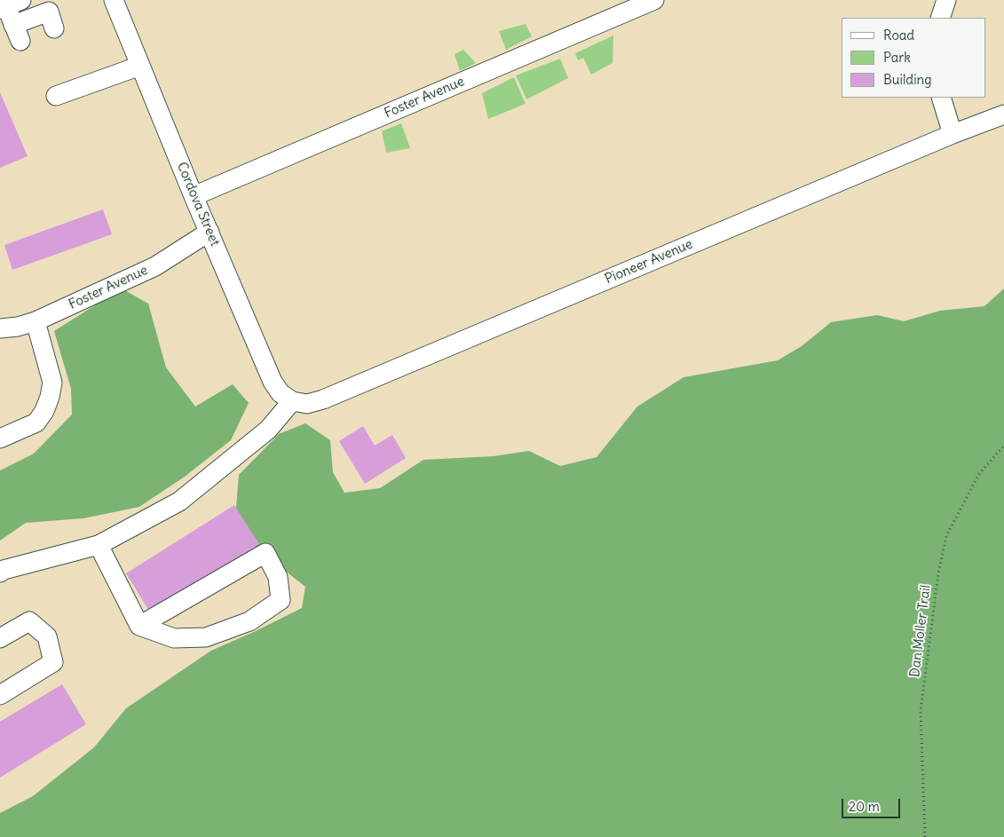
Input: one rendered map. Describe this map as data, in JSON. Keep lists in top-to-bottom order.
{
  "streets": {
    "street": ["Foster Avenue", "Cordova Street", "Pioneer Avenue"],
    "path": ["Dan Moller Trail"]
  },
  "crossings": [
    ["Foster Avenue", "Cordova Street"],
    ["Cordova Street", "Pioneer Avenue"]
  ],
  "legend": ["Road", "Park", "Building"],
  "scale_bar": "20 m"
}
